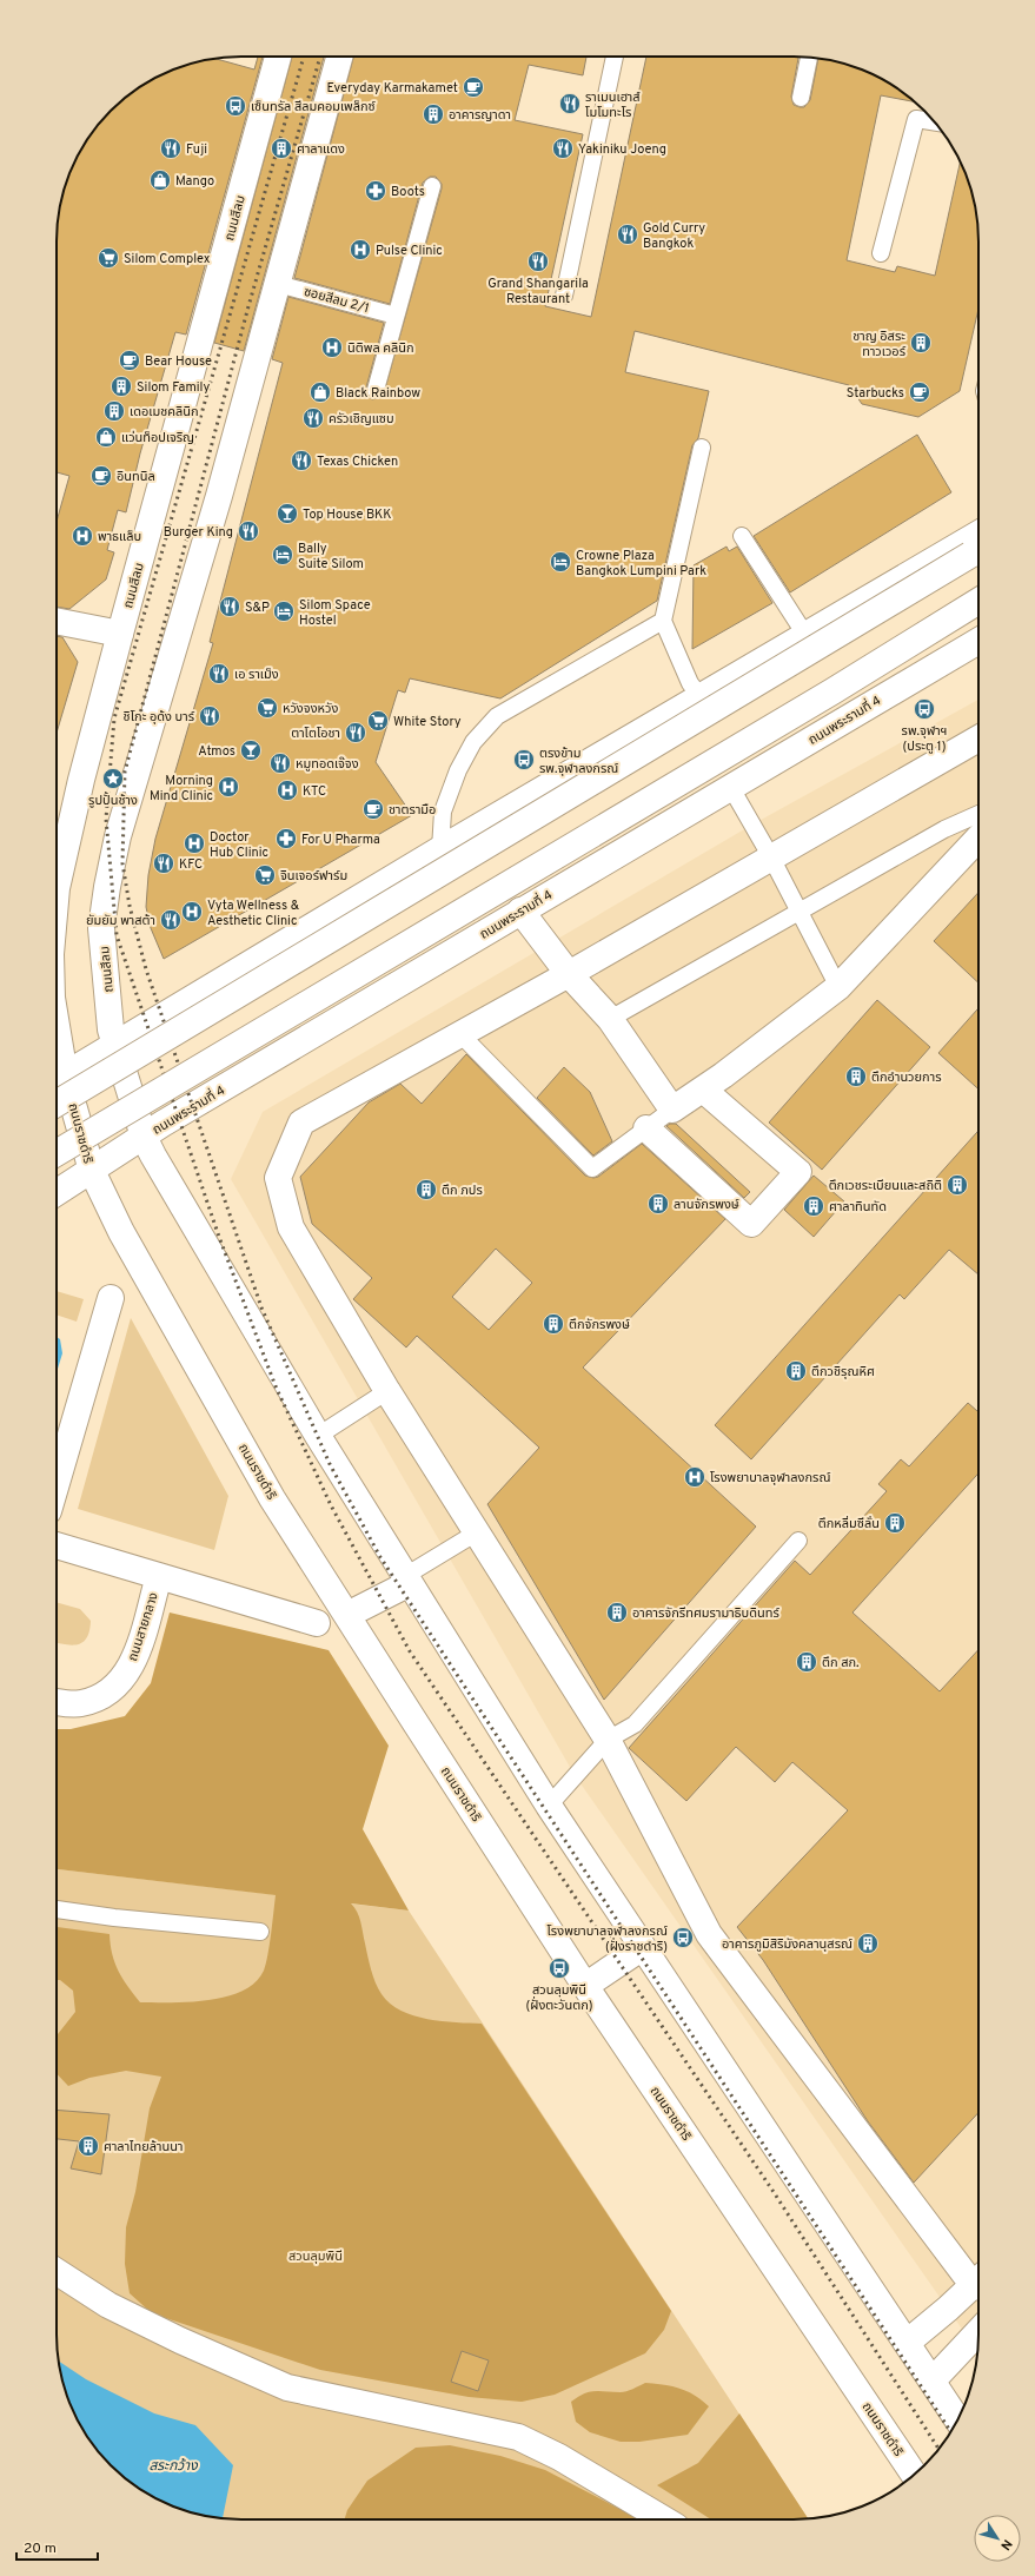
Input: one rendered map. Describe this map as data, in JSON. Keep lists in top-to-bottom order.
{
  "streets": {
    "main road": [
      "ถนนสีลม",
      "ถนนพระรามที่ 4",
      "ถนนราชดำริ",
      "ถนนสายกลาง"
    ],
    "lane": ["ซอยสีลม 2/1"]
  },
  "crossings": [
    ["ถนนสีลม", "ซอยสีลม 2/1"],
    ["ถนนพระรามที่ 4", "ถนนราชดำริ"]
  ],
  "water": ["สระกว้าง"],
  "parks": ["สวนลุมพินี"],
  "places": {
    "cafe": [
      "Everyday Karmakamet",
      "Bear House",
      "Starbucks",
      "อินทนิล",
      "ชาตรามือ"
    ],
    "restaurant": [
      "ราเมนเฮาส์ โมโมทะโร",
      "Fuji",
      "Yakiniku Joeng",
      "Gold Curry Bangkok",
      "Grand Shangarila Restaurant",
      "ครัวเชิญแซบ",
      "Texas Chicken",
      "Burger King",
      "S&P",
      "เอ ราเม็ง",
      "ชิโกะ อุด้ง บาร์",
      "ตาโตโอชา",
      "หมูทอดเจ๊จง",
      "KFC",
      "ยัมยัม พาสต้า"
    ],
    "bus stop": [
      "เซ็นทรัล สีลมคอมเพล็กซ์",
      "รพ.จุฬาฯ (ประตู 1)",
      "ตรงข้าม รพ.จุฬาลงกรณ์",
      "โรงพยาบาลจุฬาลงกรณ์ (ฝั่งราชดำริ)",
      "สวนลุมพินี (ฝั่งตะวันตก)"
    ],
    "building": [
      "อาคารญาดา",
      "ศาลาแดง",
      "ชาญ อิสระ ทาวเวอร์",
      "Silom Family",
      "เดอเมชคลินิก",
      "ตึกอำนวยการ",
      "ตึกเวชระเบียนและสถิติ",
      "ตึก ภปร",
      "ลานจักรพงษ์",
      "ศาลาทินทัด",
      "ตึกจักรพงษ์",
      "ตึกวชิรุณหิศ",
      "ตึกหลิ่มซีลั่น",
      "อาคารจักรีทศมรามาธิบดินทร์",
      "ตึก สก.",
      "อาคารภูมิสิริมังคลานุสรณ์",
      "ศาลาไทยล้านนา"
    ],
    "shop": ["Mango", "Black Rainbow", "แว่นท็อปเจริญ"],
    "pharmacy": ["Boots", "For U Pharma"],
    "hospital": [
      "Pulse Clinic",
      "นิติพล คลินิก",
      "พาธแล็บ",
      "Morning Mind Clinic",
      "KTC",
      "Doctor Hub Clinic",
      "Vyta Wellness & Aesthetic Clinic",
      "โรงพยาบาลจุฬาลงกรณ์"
    ],
    "supermarket": [
      "Silom Complex",
      "หวังจงหวัง",
      "White Story",
      "จินเจอร์ฟาร์ม"
    ],
    "bar": ["Top House BKK", "Atmos"],
    "hotel": ["Bally Suite Silom", "Crowne Plaza Bangkok Lumpini Park", "Silom Space Hostel"],
    "place": ["รูปปั้นช้าง"]
  },
  "scale_bar": "20 m",
  "north": "bottom right"
}
